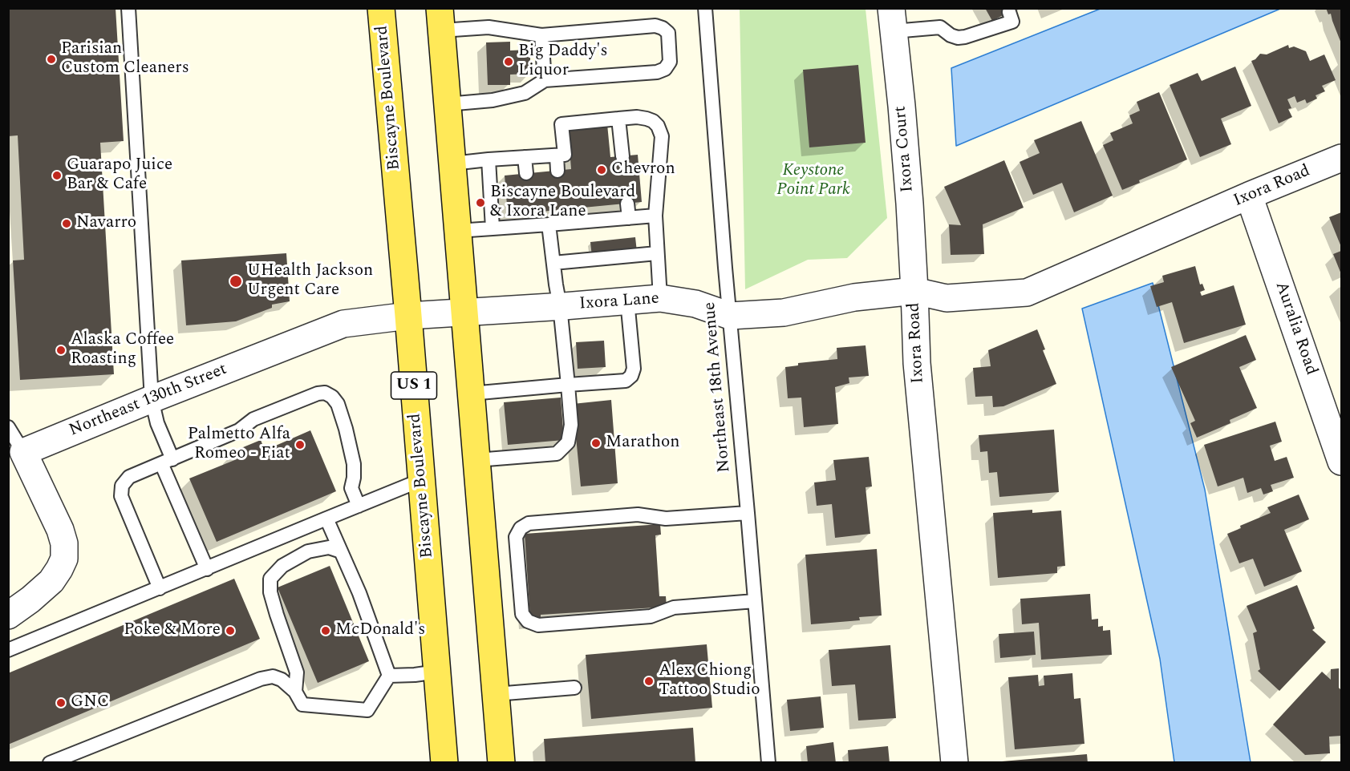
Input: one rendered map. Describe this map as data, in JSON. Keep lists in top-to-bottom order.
{
  "streets": {
    "main road": ["Biscayne Boulevard", "US 1"],
    "street": [
      "Ixora Court",
      "Ixora Road",
      "Ixora Lane",
      "Auralia Road",
      "Northeast 130th Street"
    ],
    "lane": ["Northeast 18th Avenue"]
  },
  "crossings": [
    ["Biscayne Boulevard", "Northeast 130th Street"],
    ["Ixora Court", "Ixora Road"],
    ["Ixora Court", "Ixora Lane"],
    ["Ixora Road", "Ixora Lane"],
    ["Ixora Road", "Auralia Road"],
    ["Ixora Lane", "Northeast 18th Avenue"],
    ["Ixora Lane", "Northeast 130th Street"]
  ],
  "parks": ["Keystone Point Park"],
  "places": [
    "Parisian Custom Cleaners",
    "Big Daddy's Liquor",
    "Chevron",
    "Guarapo Juice Bar & Cafe",
    "Biscayne Boulevard & Ixora Lane",
    "Navarro",
    "UHealth Jackson Urgent Care",
    "Alaska Coffee Roasting",
    "Marathon",
    "Palmetto Alfa Romeo - Fiat",
    "Poke & More",
    "McDonald's",
    "Alex Chiong Tattoo Studio",
    "GNC"
  ]
}
